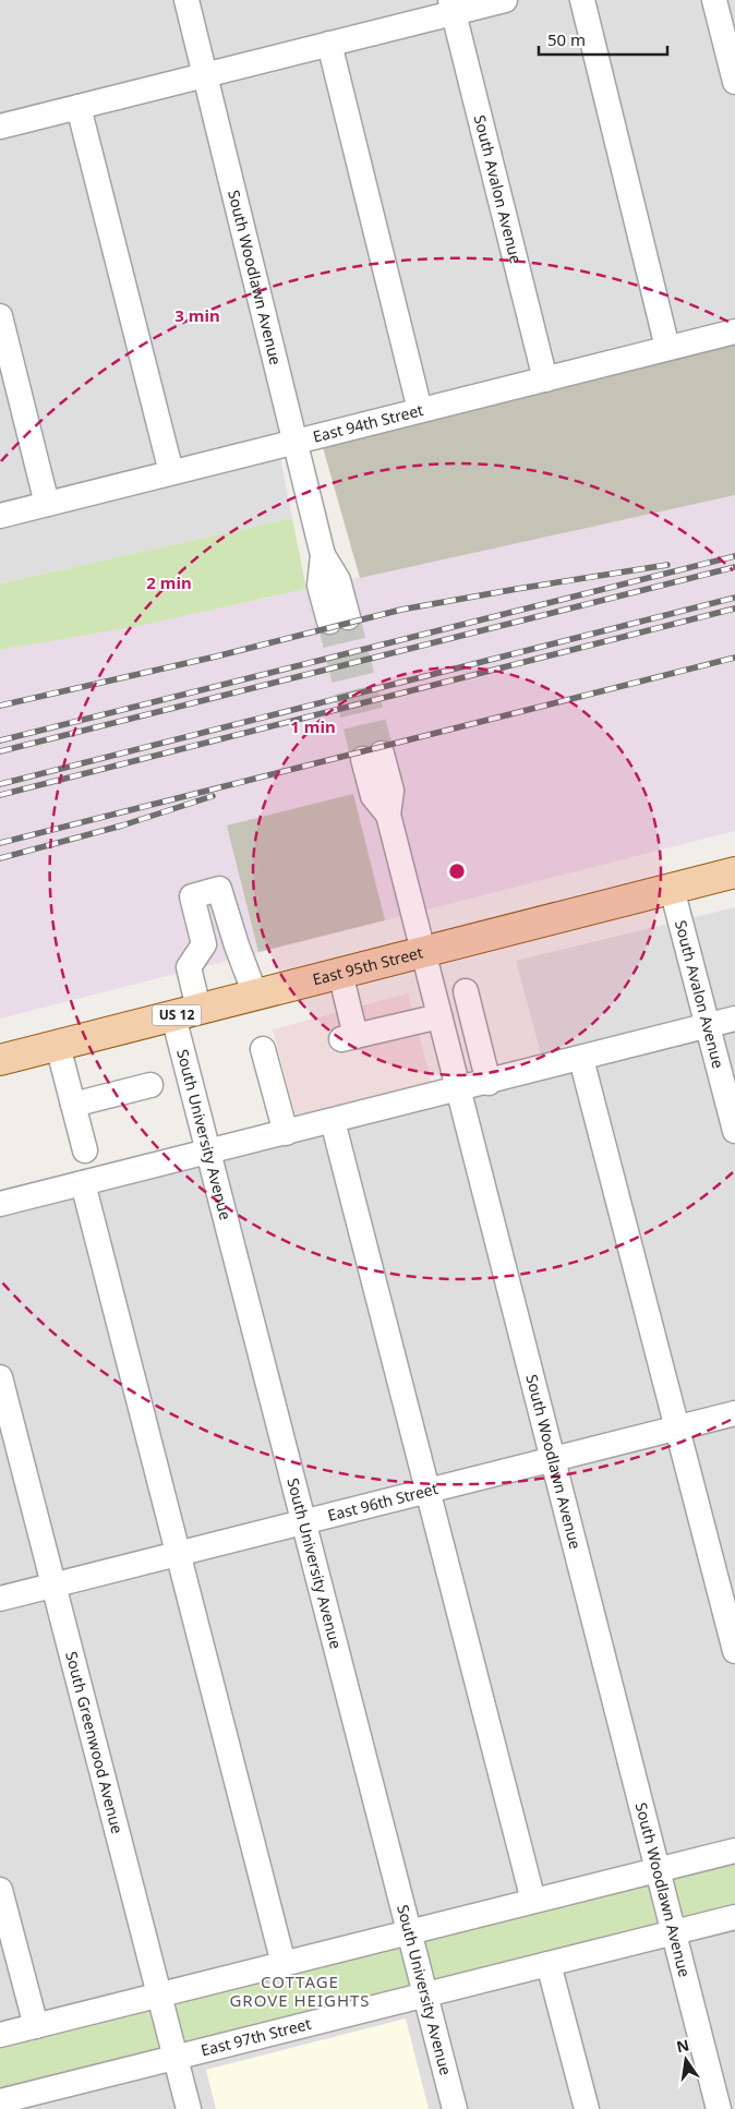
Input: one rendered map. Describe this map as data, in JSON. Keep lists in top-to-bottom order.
{
  "streets": {
    "main road": ["East 95th Street", "US 12"],
    "street": [
      "South Avalon Avenue",
      "South Woodlawn Avenue",
      "East 94th Street",
      "South University Avenue",
      "East 96th Street",
      "South Greenwood Avenue",
      "East 97th Street"
    ]
  },
  "crossings": [
    ["South Avalon Avenue", "East 94th Street"],
    ["South Avalon Avenue", "East 95th Street"],
    ["South Woodlawn Avenue", "East 94th Street"],
    ["South Woodlawn Avenue", "East 95th Street"],
    ["South Woodlawn Avenue", "East 96th Street"],
    ["South Woodlawn Avenue", "East 97th Street"],
    ["East 95th Street", "South University Avenue"],
    ["South University Avenue", "East 96th Street"],
    ["South University Avenue", "East 97th Street"],
    ["East 96th Street", "South Greenwood Avenue"],
    ["South Greenwood Avenue", "East 97th Street"]
  ],
  "districts": ["COTTAGE GROVE HEIGHTS"],
  "scale_bar": "50 m",
  "north": "top",
  "rings": ["3 min", "2 min", "1 min"]
}
